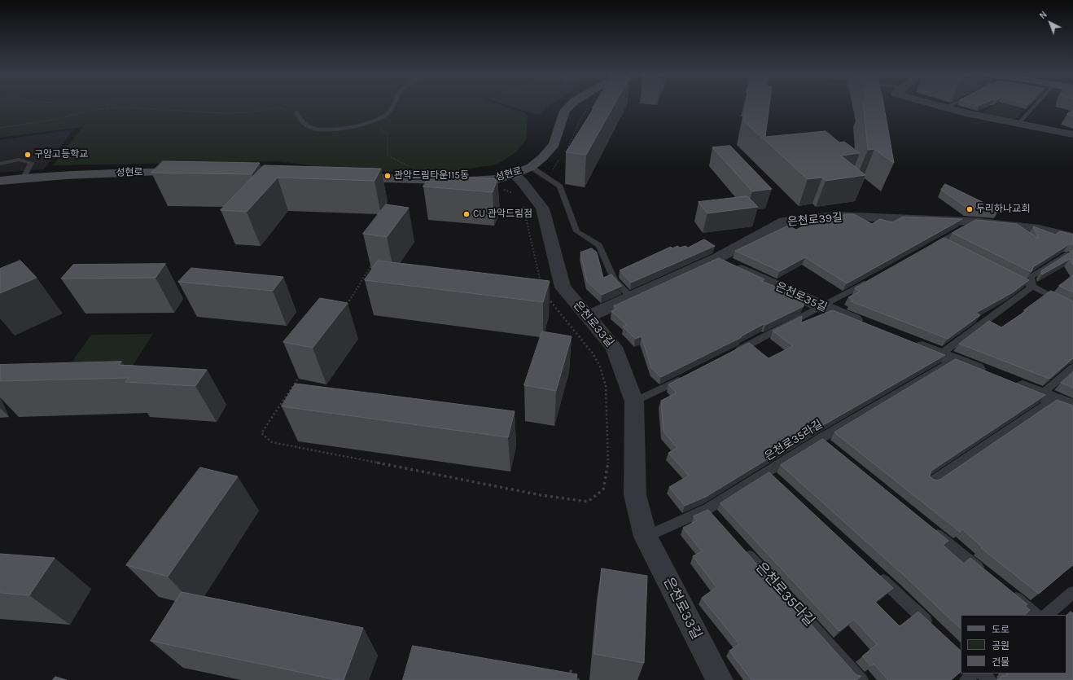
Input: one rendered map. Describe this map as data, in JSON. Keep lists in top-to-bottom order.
{
  "streets": {
    "street": [
      "성현로",
      "은천로39길",
      "은천로35길",
      "은천로33길"
    ],
    "lane": ["은천로35라길", "은천로35다길"]
  },
  "crossings": [
    ["성현로", "은천로33길"],
    ["은천로39길", "은천로35길"],
    ["은천로39길", "은천로33길"],
    ["은천로33길", "은천로35라길"]
  ],
  "places": [
    "구암고등학교",
    "관악드림타운115동",
    "두리하나교회",
    "CU 관악드림점"
  ],
  "legend": ["도로", "공원", "건물"],
  "north": "top left"
}
